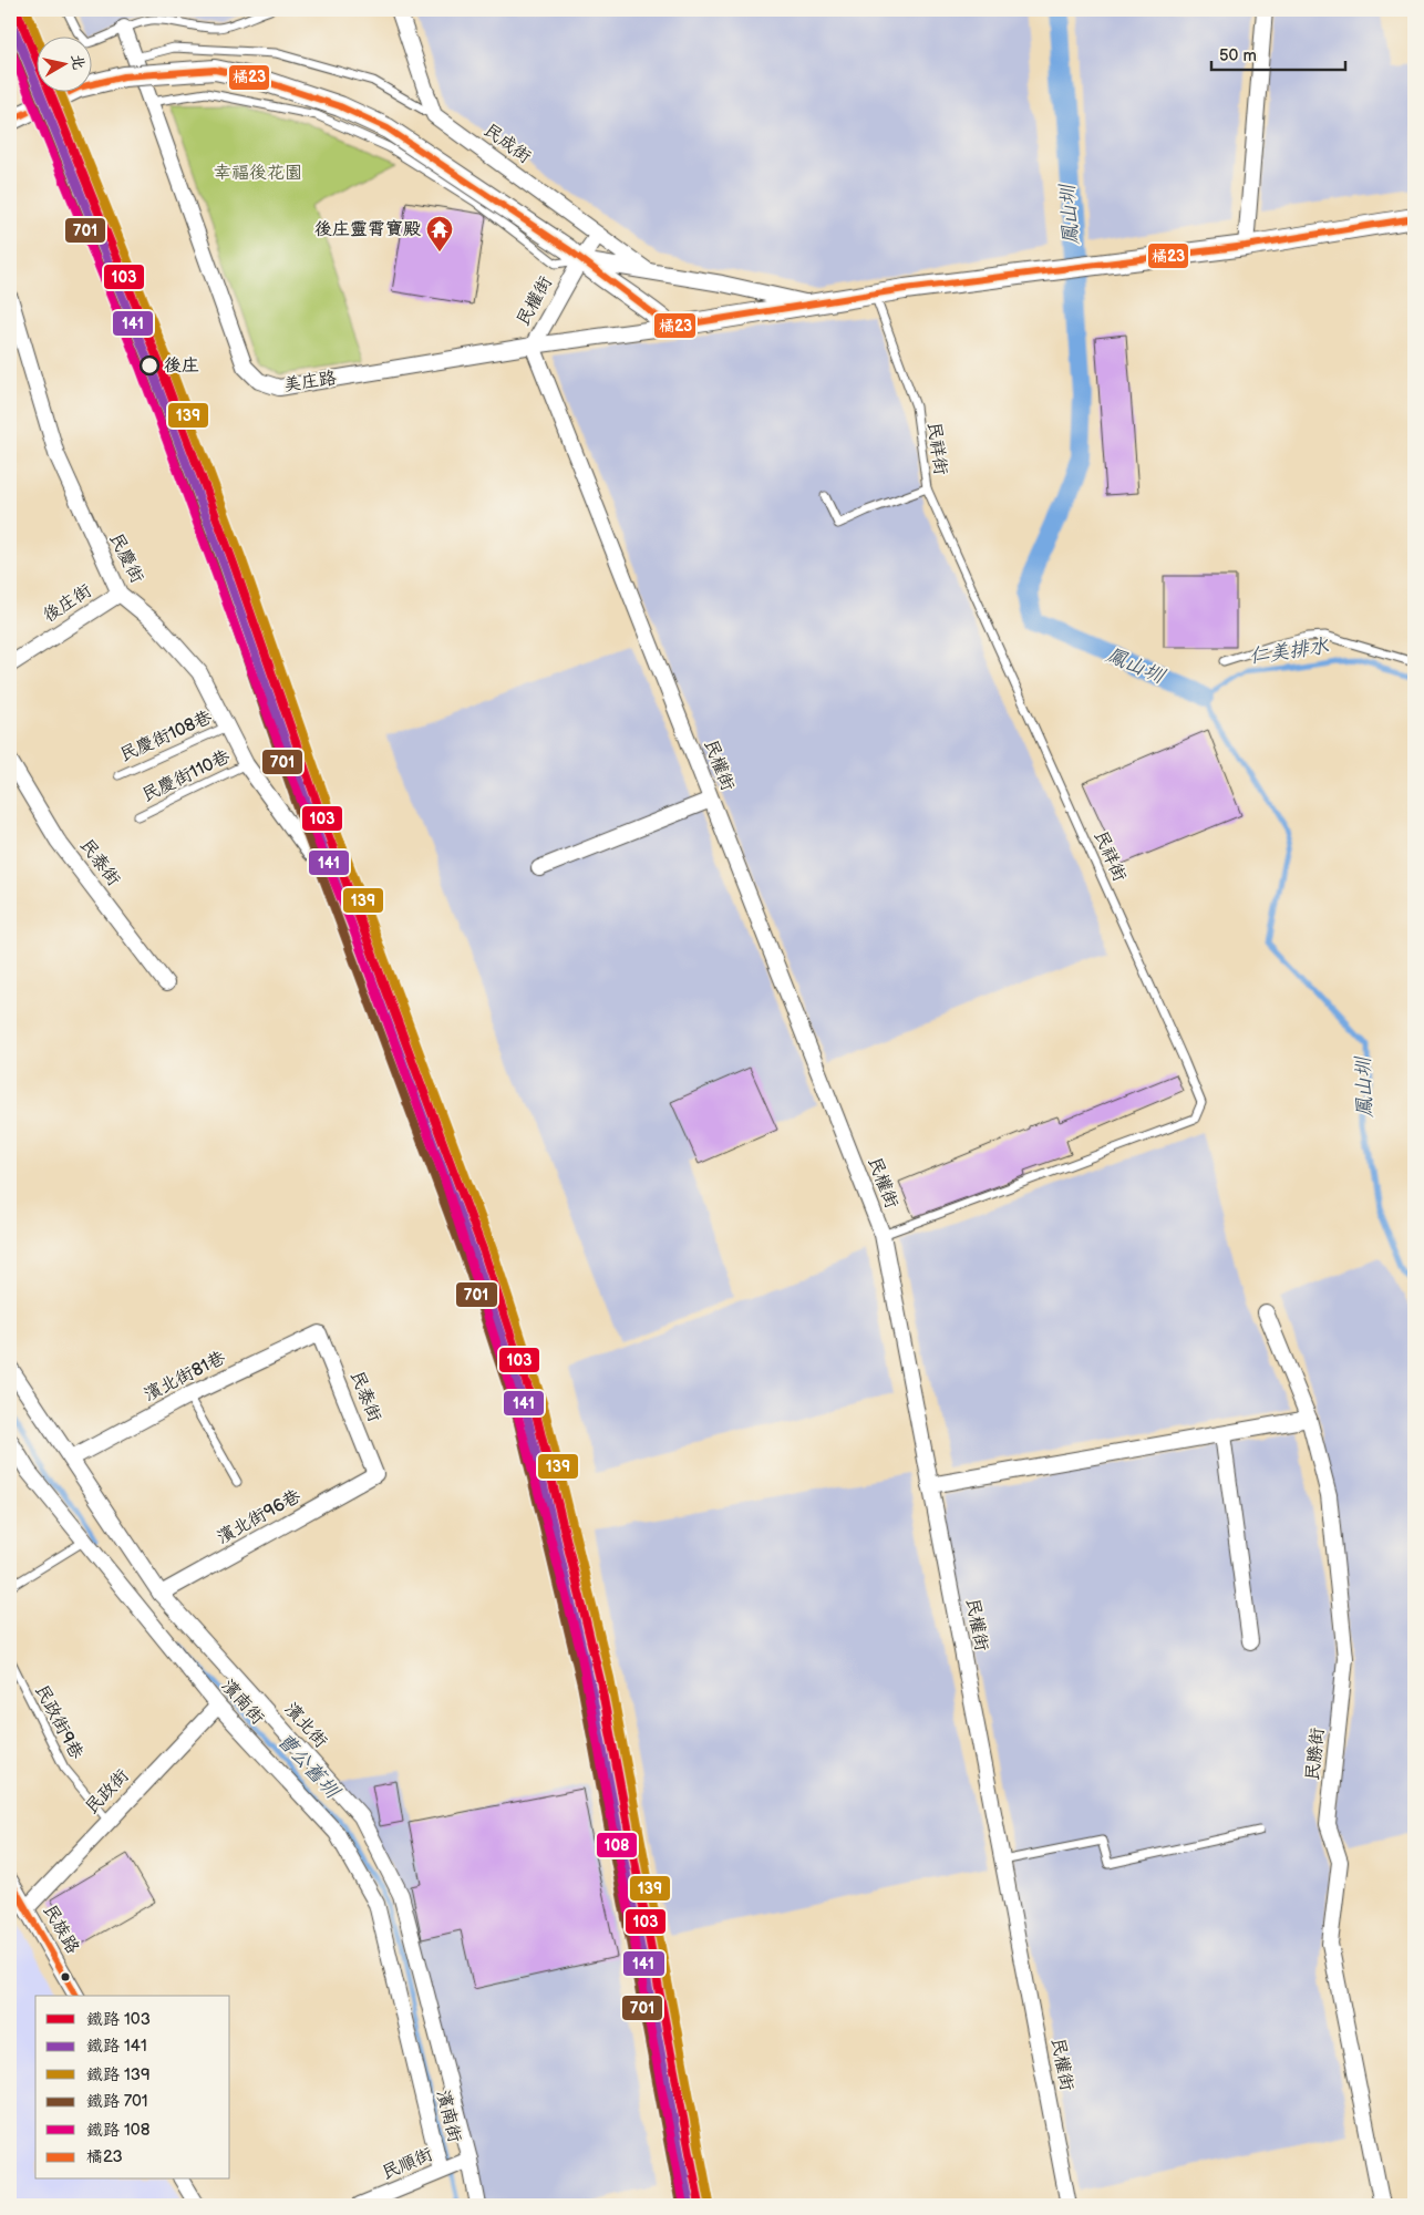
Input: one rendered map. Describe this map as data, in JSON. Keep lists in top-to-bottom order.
{
  "streets": {
    "street": [
      "民成街",
      "民權街",
      "美庄路",
      "民慶街",
      "後庄街",
      "民泰街",
      "濱北街81巷",
      "濱北街96巷",
      "濱南街",
      "濱北街",
      "民勝街",
      "民政街",
      "民族路",
      "民順街"
    ],
    "lane": [
      "民祥街",
      "民慶街108巷",
      "民慶街110巷",
      "民政街9巷"
    ]
  },
  "crossings": [
    ["民成街", "民權街"],
    ["民權街", "美庄路"],
    ["民權街", "民祥街"],
    ["民慶街", "後庄街"],
    ["民慶街", "民慶街108巷"],
    ["民慶街", "民慶街110巷"],
    ["民泰街", "濱北街81巷"],
    ["民泰街", "濱北街96巷"],
    ["濱北街81巷", "濱北街"],
    ["濱北街96巷", "濱北街"],
    ["濱南街", "民政街"],
    ["濱南街", "民順街"],
    ["民政街9巷", "民政街"],
    ["濱北街", "民順街"],
    ["民政街", "民族路"]
  ],
  "water": ["鳳山圳", "仁美排水", "曹公舊圳"],
  "parks": ["幸福後花園"],
  "places": {
    "temple": ["後庄靈霄寶殿"],
    "other": ["後庄"]
  },
  "lines": [
    "rail line 103",
    "rail line 139",
    "rail line 141",
    "rail line 701",
    "rail line 108",
    "transit line 橘23"
  ],
  "legend": [
    "鐵路 103",
    "鐵路 141",
    "鐵路 139",
    "鐵路 701",
    "鐵路 108",
    "橘23"
  ],
  "scale_bar": "50 m",
  "north": "right"
}
